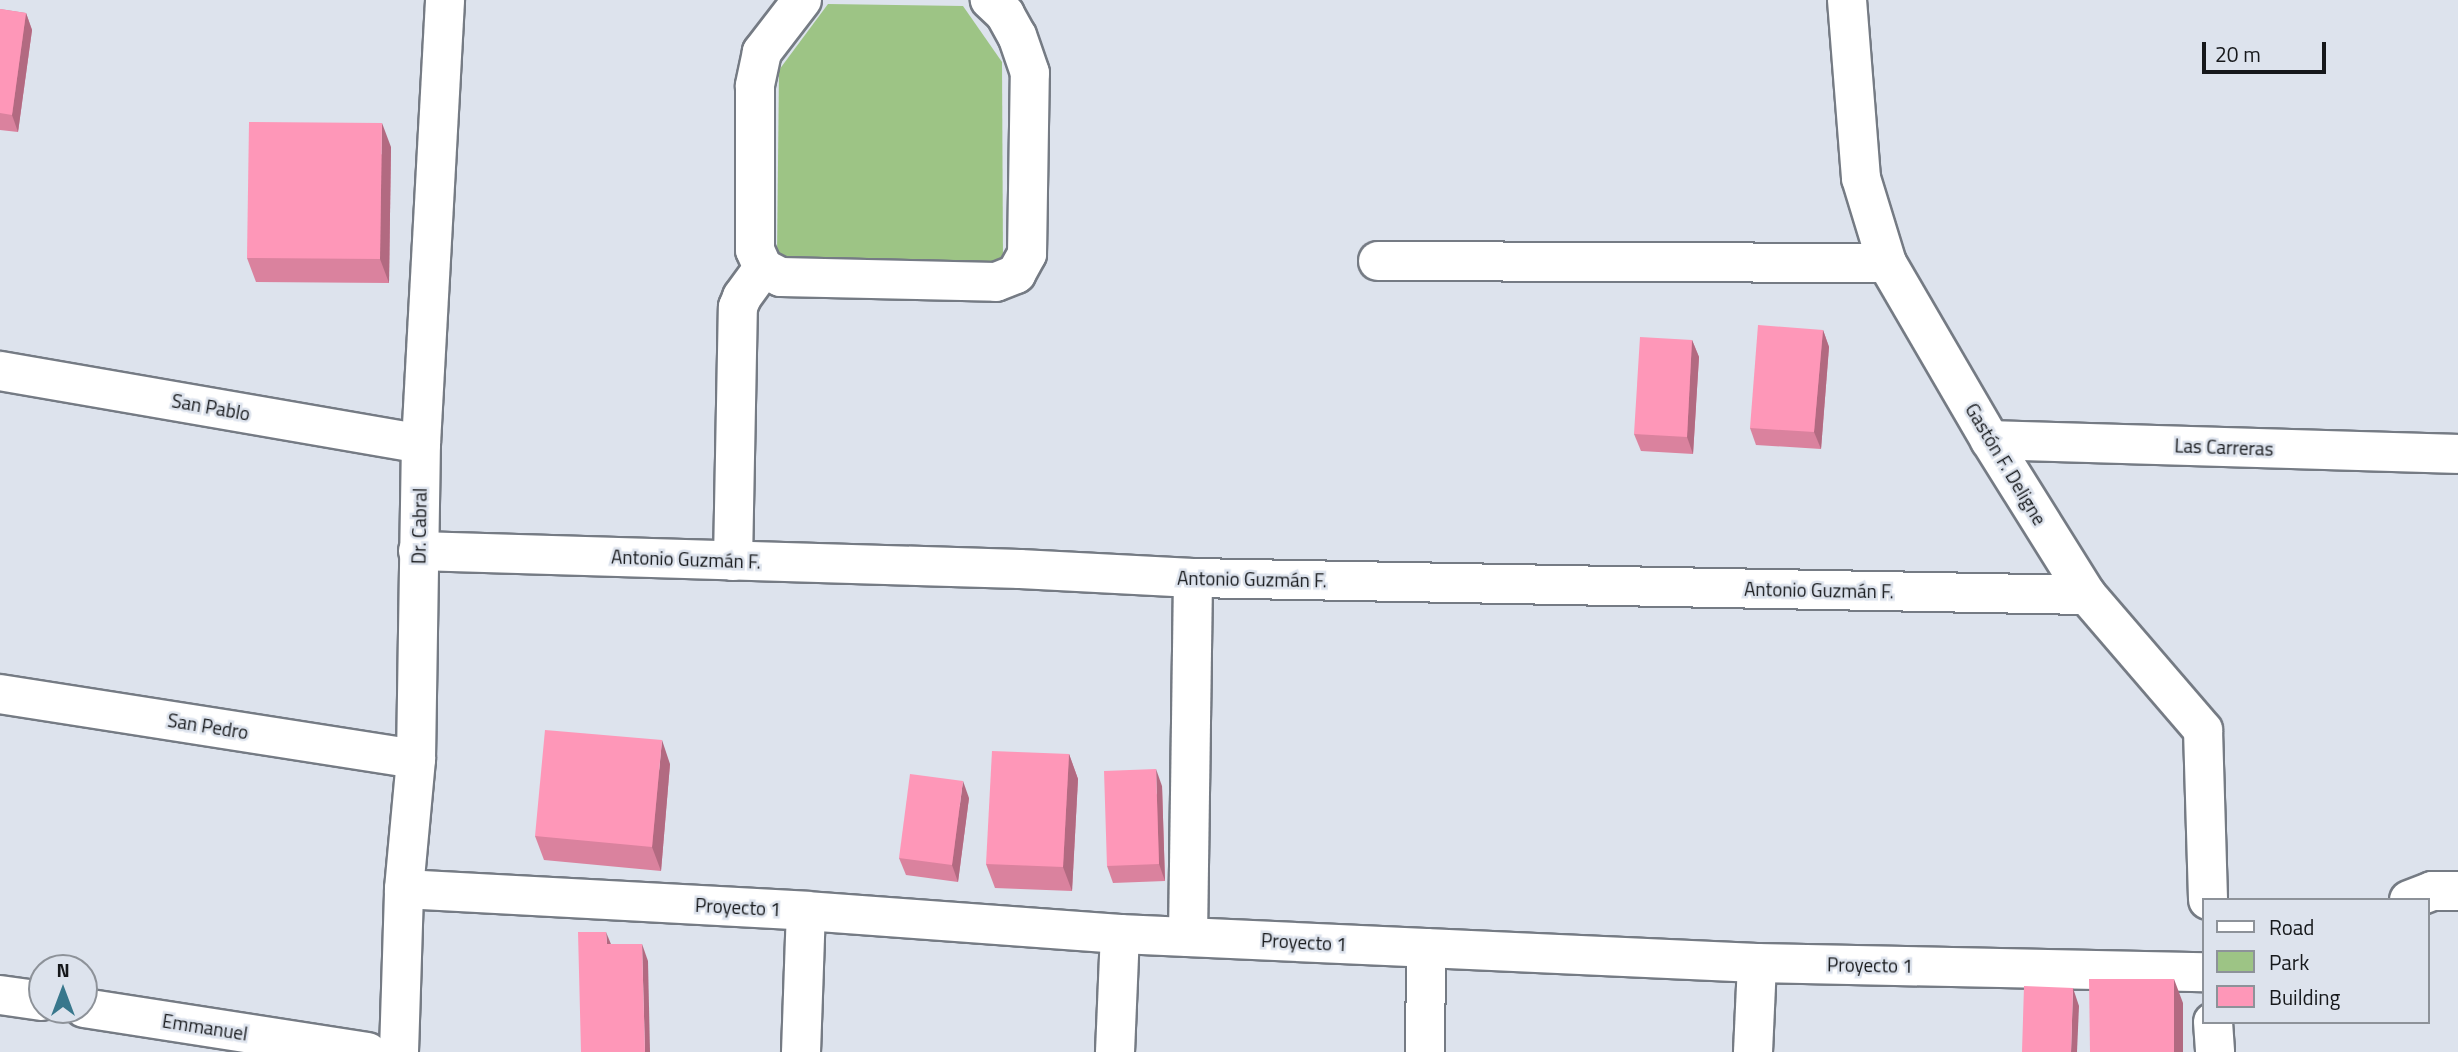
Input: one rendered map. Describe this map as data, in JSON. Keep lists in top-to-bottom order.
{
  "streets": {
    "street": [
      "San Pablo",
      "Las Carreras",
      "Gastón F. Deligne",
      "Dr. Cabral",
      "Antonio Guzmán F.",
      "San Pedro",
      "Proyecto 1",
      "Emmanuel"
    ]
  },
  "crossings": [
    ["San Pablo", "Dr. Cabral"],
    ["Las Carreras", "Gastón F. Deligne"],
    ["Gastón F. Deligne", "Antonio Guzmán F."],
    ["Dr. Cabral", "Antonio Guzmán F."],
    ["Dr. Cabral", "San Pedro"],
    ["Dr. Cabral", "Proyecto 1"]
  ],
  "legend": ["Road", "Park", "Building"],
  "scale_bar": "20 m",
  "north": "top"
}
